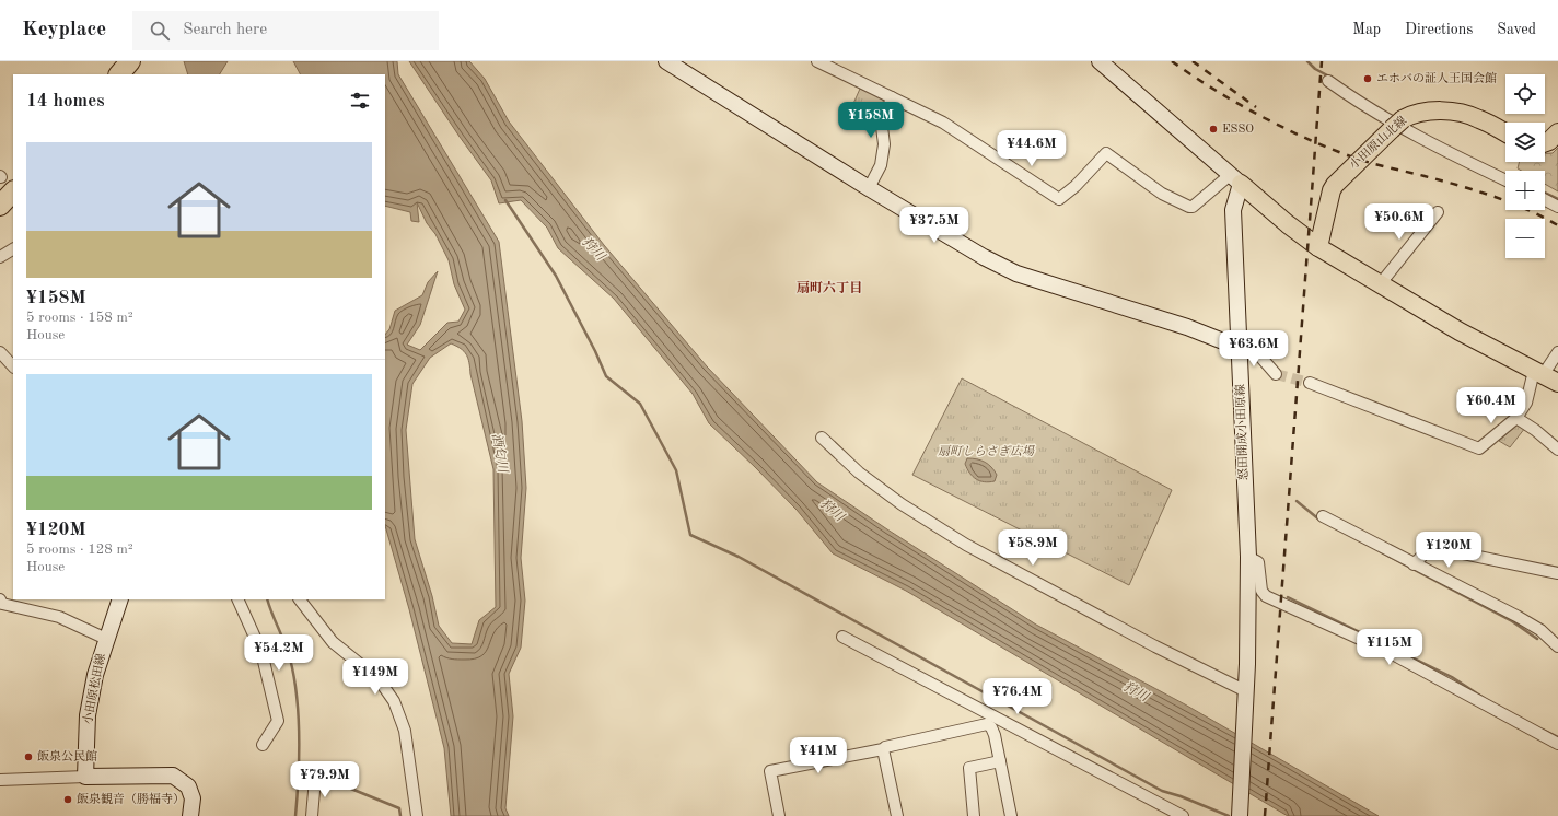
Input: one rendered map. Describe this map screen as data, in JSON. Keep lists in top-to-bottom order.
{
  "streets": {
    "main road": ["小田原山北線", "怒田開成小田原線", "小田原松田線"]
  },
  "districts": ["扇町六丁目"],
  "water": ["狩川", "酒匂川"],
  "parks": ["扇町しらさぎ広場"],
  "places": [
    "エホバの証人王国会館",
    "ESSO",
    "飯泉公民館",
    "飯泉観音（勝福寺）"
  ],
  "page": {
    "header": "Keyplace",
    "search": "Search here",
    "nav": ["Map", "Directions", "Saved"],
    "map_buttons": ["+", "−"],
    "heading": "14 homes",
    "price": [
      "¥158M",
      "¥44.6M",
      "¥50.6M",
      "¥37.5M",
      "¥63.6M",
      "¥60.4M",
      "¥58.9M",
      "¥120M",
      "¥115M",
      "¥54.2M",
      "¥149M",
      "¥76.4M",
      "¥41M",
      "¥79.9M"
    ],
    "list": [
      {
        "name": "¥158M",
        "note": "5 rooms · 158 m² · House"
      },
      {
        "name": "¥120M",
        "note": "5 rooms · 128 m² · House"
      }
    ]
  }
}
